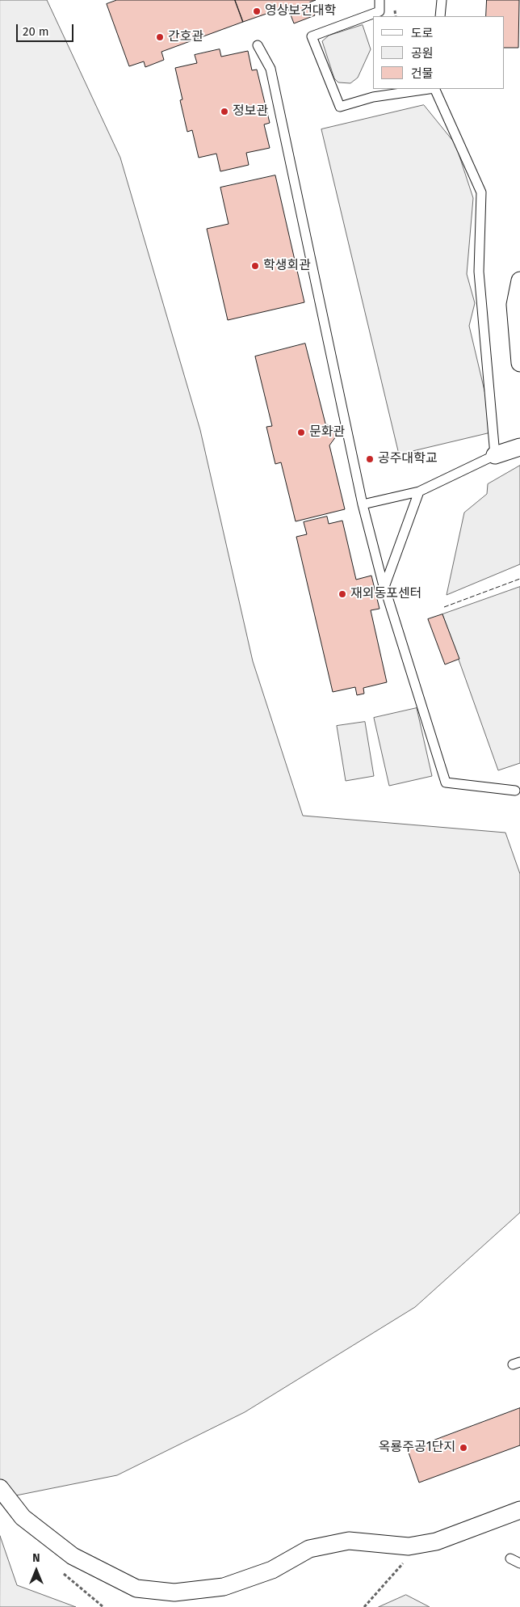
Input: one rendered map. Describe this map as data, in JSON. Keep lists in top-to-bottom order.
{
  "places": [
    "영상보건대학",
    "간호관",
    "정보관",
    "학생회관",
    "문화관",
    "공주대학교",
    "재외동포센터",
    "옥룡주공1단지"
  ],
  "legend": ["도로", "공원", "건물"],
  "scale_bar": "20 m",
  "north": "top"
}
